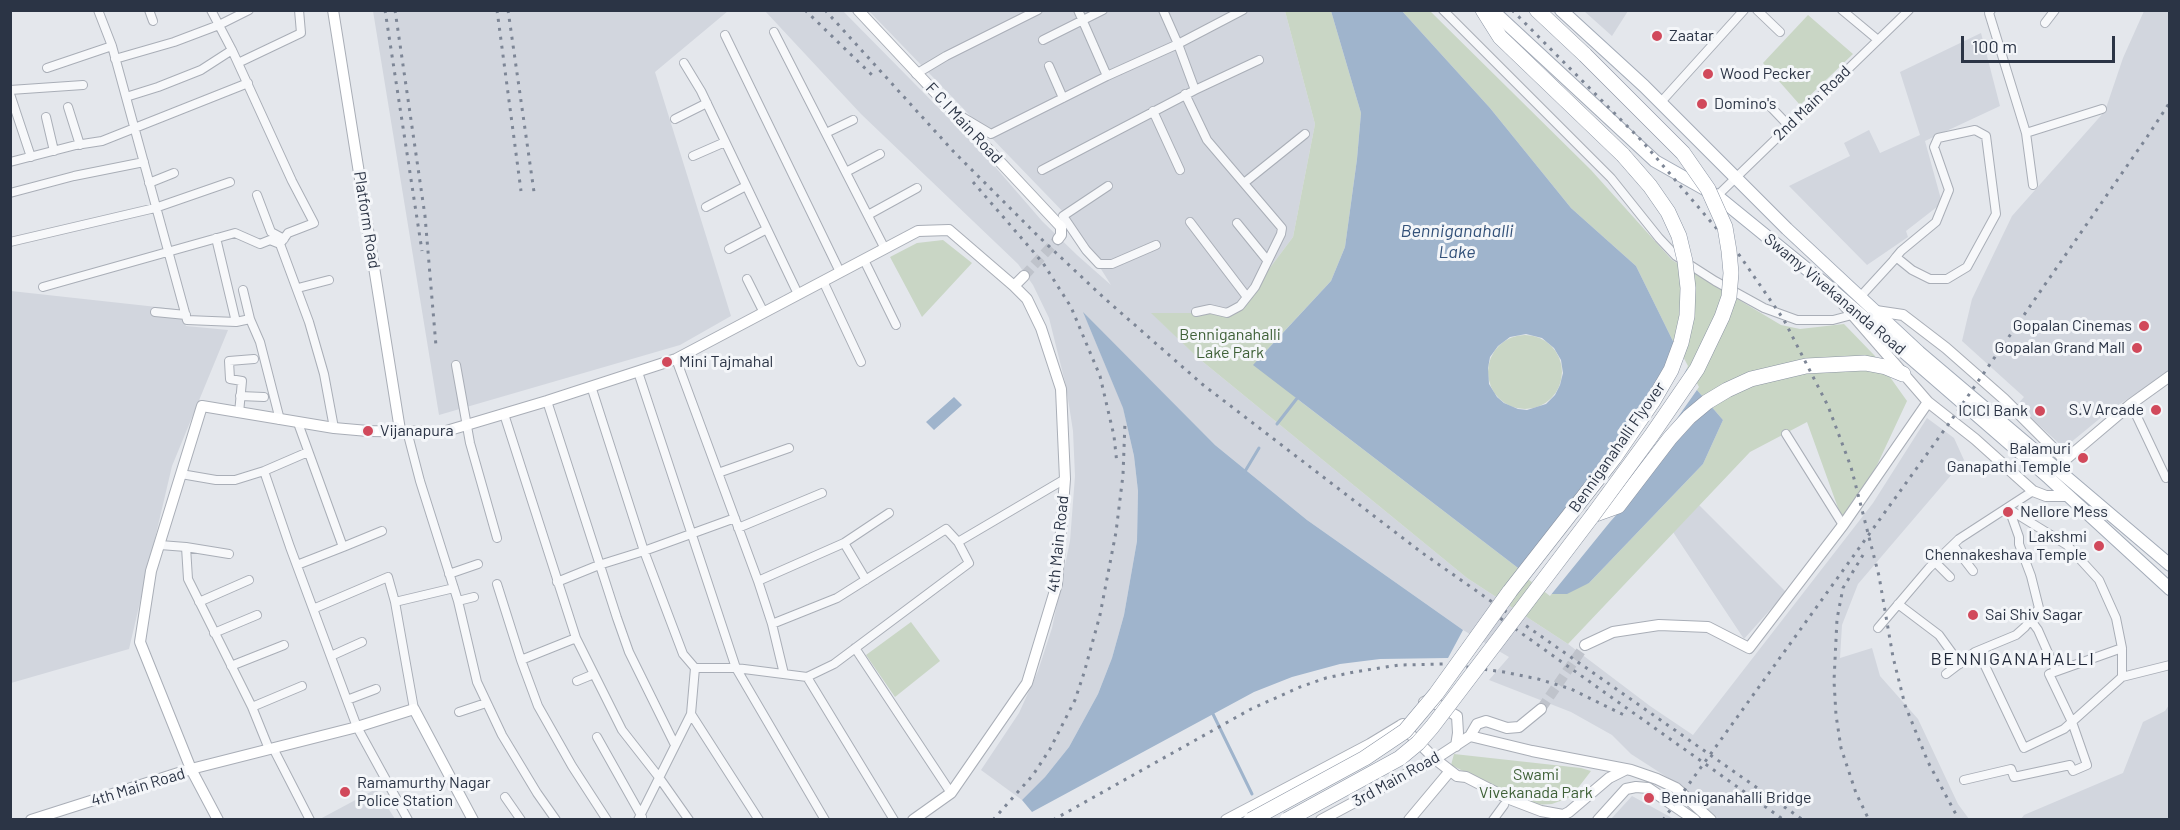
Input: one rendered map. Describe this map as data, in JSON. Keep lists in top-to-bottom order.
{
  "streets": {
    "highway": ["Benniganahalli Flyover"],
    "main road": ["Swamy Vivekananda Road"],
    "street": [
      "2nd Main Road",
      "F C I Main Road",
      "Platform Road",
      "4th Main Road",
      "3rd Main Road"
    ]
  },
  "crossings": [
    ["2nd Main Road", "Swamy Vivekananda Road"],
    ["Platform Road", "4th Main Road"]
  ],
  "districts": ["BENNIGANAHALLI"],
  "water": ["Benniganahalli Lake"],
  "parks": ["Benniganahalli Lake Park", "Swami Vivekanada Park"],
  "places": [
    "Zaatar",
    "Wood Pecker",
    "Domino's",
    "Gopalan Cinemas",
    "Gopalan Grand Mall",
    "Mini Tajmahal",
    "S.V Arcade",
    "ICICI Bank",
    "Vijanapura",
    "Balamuri Ganapathi Temple",
    "Nellore Mess",
    "Lakshmi Chennakeshava Temple",
    "Sai Shiv Sagar",
    "Ramamurthy Nagar Police Station",
    "Benniganahalli Bridge"
  ],
  "scale_bar": "100 m"
}
